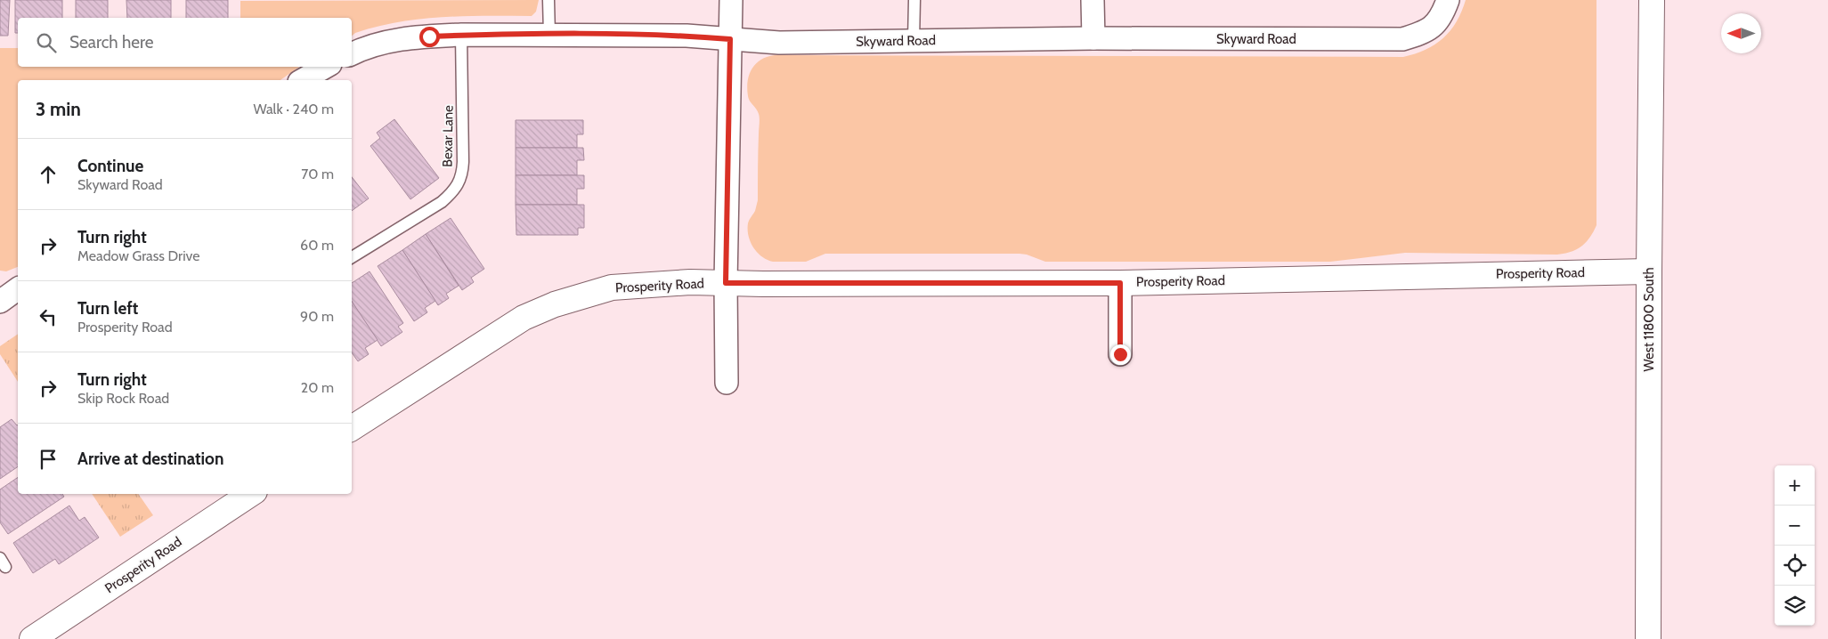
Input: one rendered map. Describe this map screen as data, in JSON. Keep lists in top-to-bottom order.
{
  "streets": {
    "street": ["Skyward Road", "Prosperity Road", "West 11800 South"],
    "lane": ["Bexar Lane"]
  },
  "crossings": [
    ["Skyward Road", "Bexar Lane"],
    ["Prosperity Road", "West 11800 South"]
  ],
  "north": "left",
  "page": {
    "search": "Search here",
    "heading": ["3 min", "Walk · 240 m"],
    "list": [
      ["Continue", "Skyward Road", "70 m"],
      ["Turn right", "Meadow Grass Drive", "60 m"],
      ["Turn left", "Prosperity Road", "90 m"],
      ["Turn right", "Skip Rock Road", "20 m"],
      "Arrive at destination"
    ],
    "map_buttons": ["+", "−"]
  }
}
